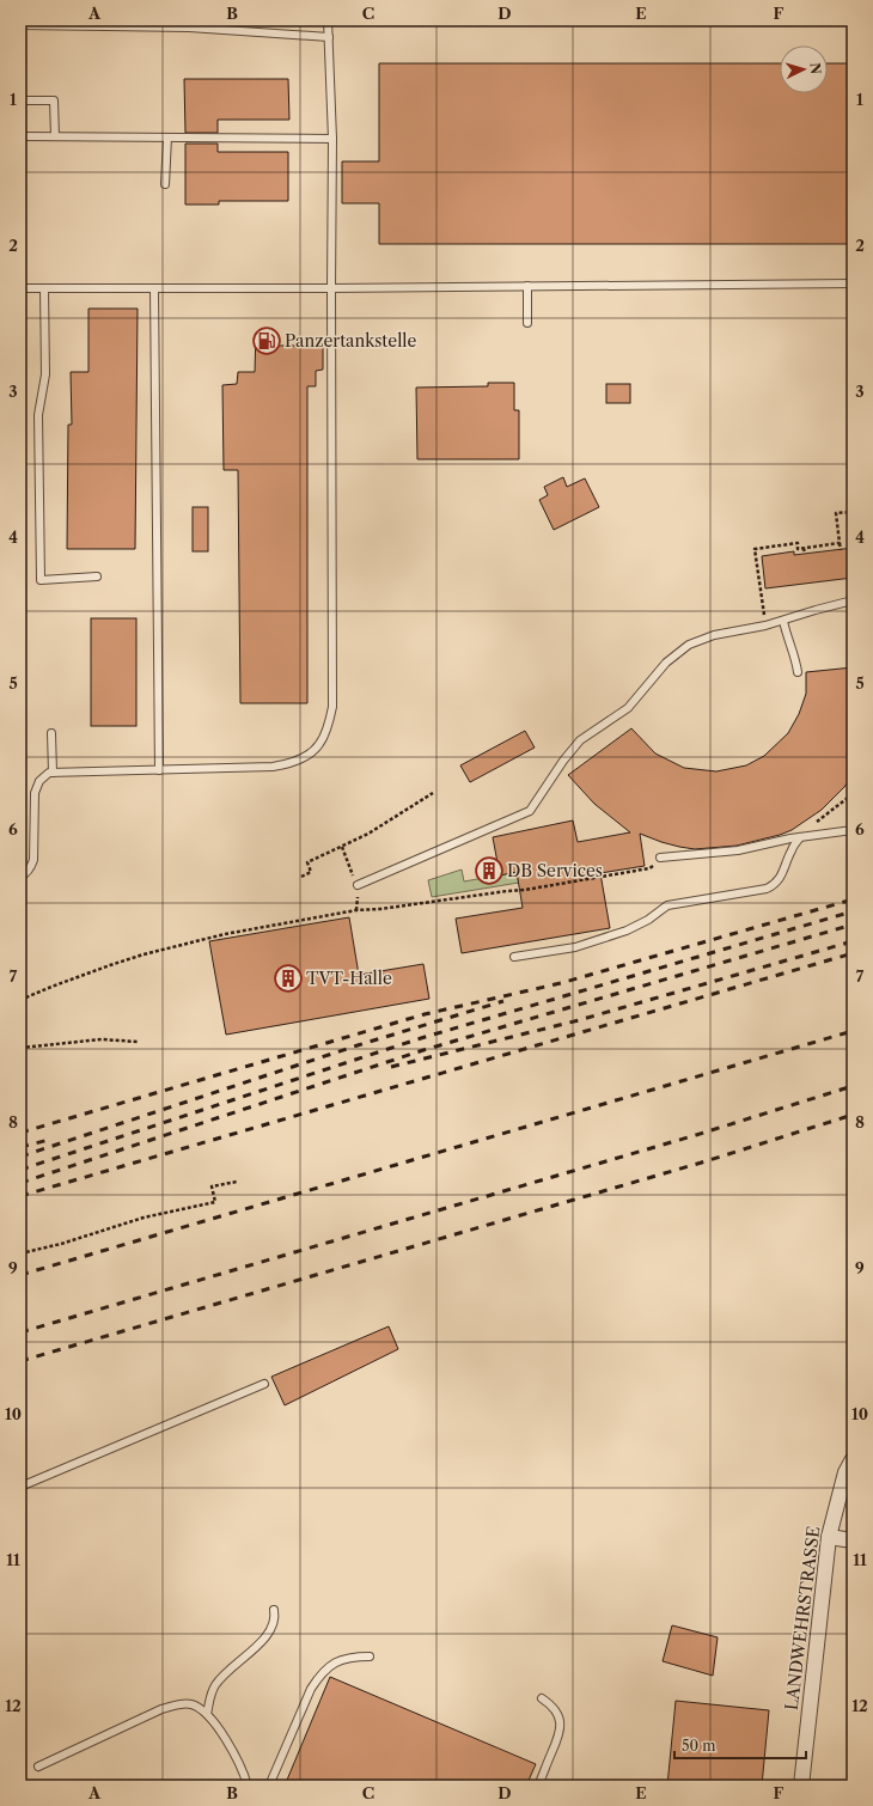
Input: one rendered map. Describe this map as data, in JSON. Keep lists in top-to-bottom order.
{
  "streets": {
    "street": ["LANDWEHRSTRASSE"]
  },
  "places": {
    "fuel station": ["Panzertankstelle"],
    "building": ["DB Services", "TVT-Halle"]
  },
  "scale_bar": "50 m",
  "north": "right",
  "grid": {
    "columns": [
      "A",
      "B",
      "C",
      "D",
      "E",
      "F"
    ],
    "rows": [
      "1",
      "2",
      "3",
      "4",
      "5",
      "6",
      "7",
      "8",
      "9",
      "10",
      "11",
      "12"
    ]
  }
}
